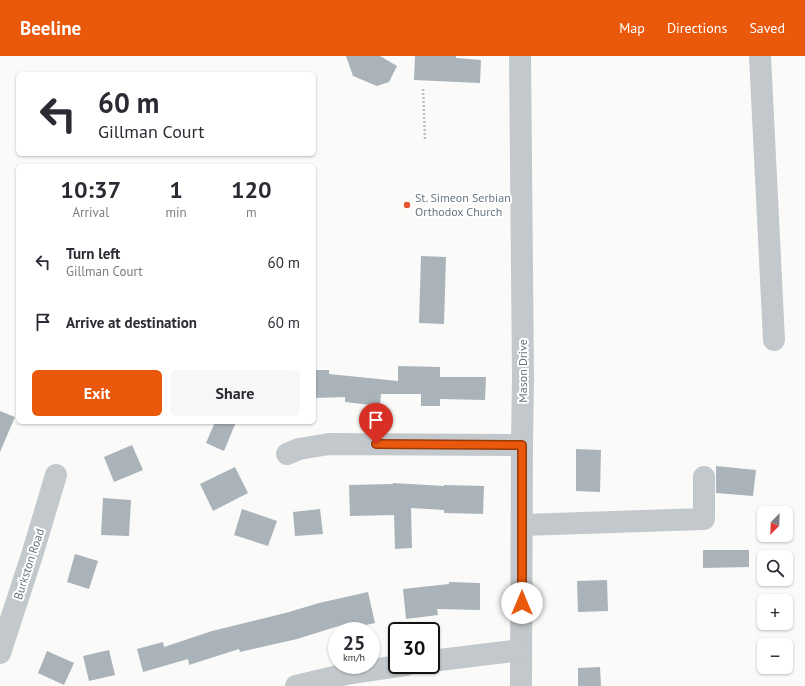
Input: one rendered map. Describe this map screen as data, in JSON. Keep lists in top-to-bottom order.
{
  "streets": {
    "street": ["Mason Drive", "Burkston Road"]
  },
  "places": ["St. Simeon Serbian Orthodox Church"],
  "north": "bottom left",
  "page": {
    "header": "Beeline",
    "nav": ["Map", "Directions", "Saved"],
    "turn": ["60 m", "Gillman Court"],
    "eta": [
      "10:37",
      "Arrival",
      "1",
      "min",
      "120",
      "m"
    ],
    "list": [
      {
        "name": "Turn left",
        "note": "Gillman Court",
        "value": "60 m"
      },
      {
        "name": "Arrive at destination",
        "value": "60 m"
      }
    ],
    "buttons": ["Exit", "Share"],
    "map_buttons": ["+", "−"],
    "speed": "25 km/h",
    "limit": "30"
  }
}
